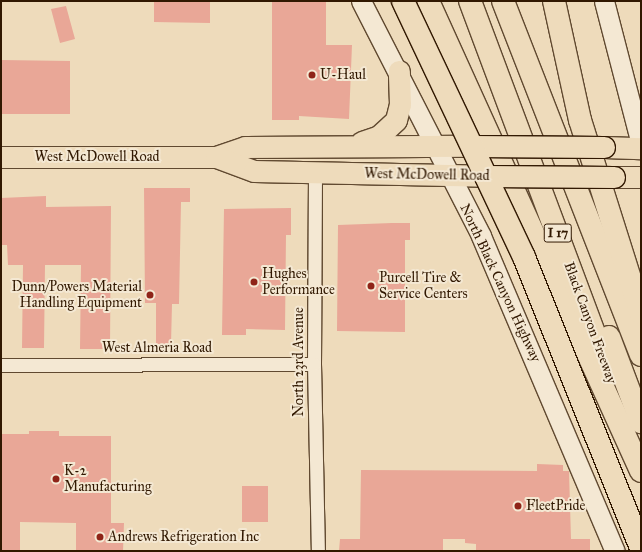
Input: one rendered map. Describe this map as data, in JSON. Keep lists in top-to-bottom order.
{
  "streets": {
    "highway": ["I 17", "Black Canyon Freeway"],
    "main road": ["West McDowell Road", "North Black Canyon Highway"],
    "street": ["West Almeria Road", "North 23rd Avenue"]
  },
  "crossings": [
    ["West McDowell Road", "North Black Canyon Highway"],
    ["West McDowell Road", "North 23rd Avenue"],
    ["West Almeria Road", "North 23rd Avenue"]
  ],
  "places": [
    "U-Haul",
    "Hughes Performance",
    "Purcell Tire & Service Centers",
    "Dunn/Powers Material Handling Equipment",
    "K-2 Manufacturing",
    "FleetPride",
    "Andrews Refrigeration Inc"
  ]
}
